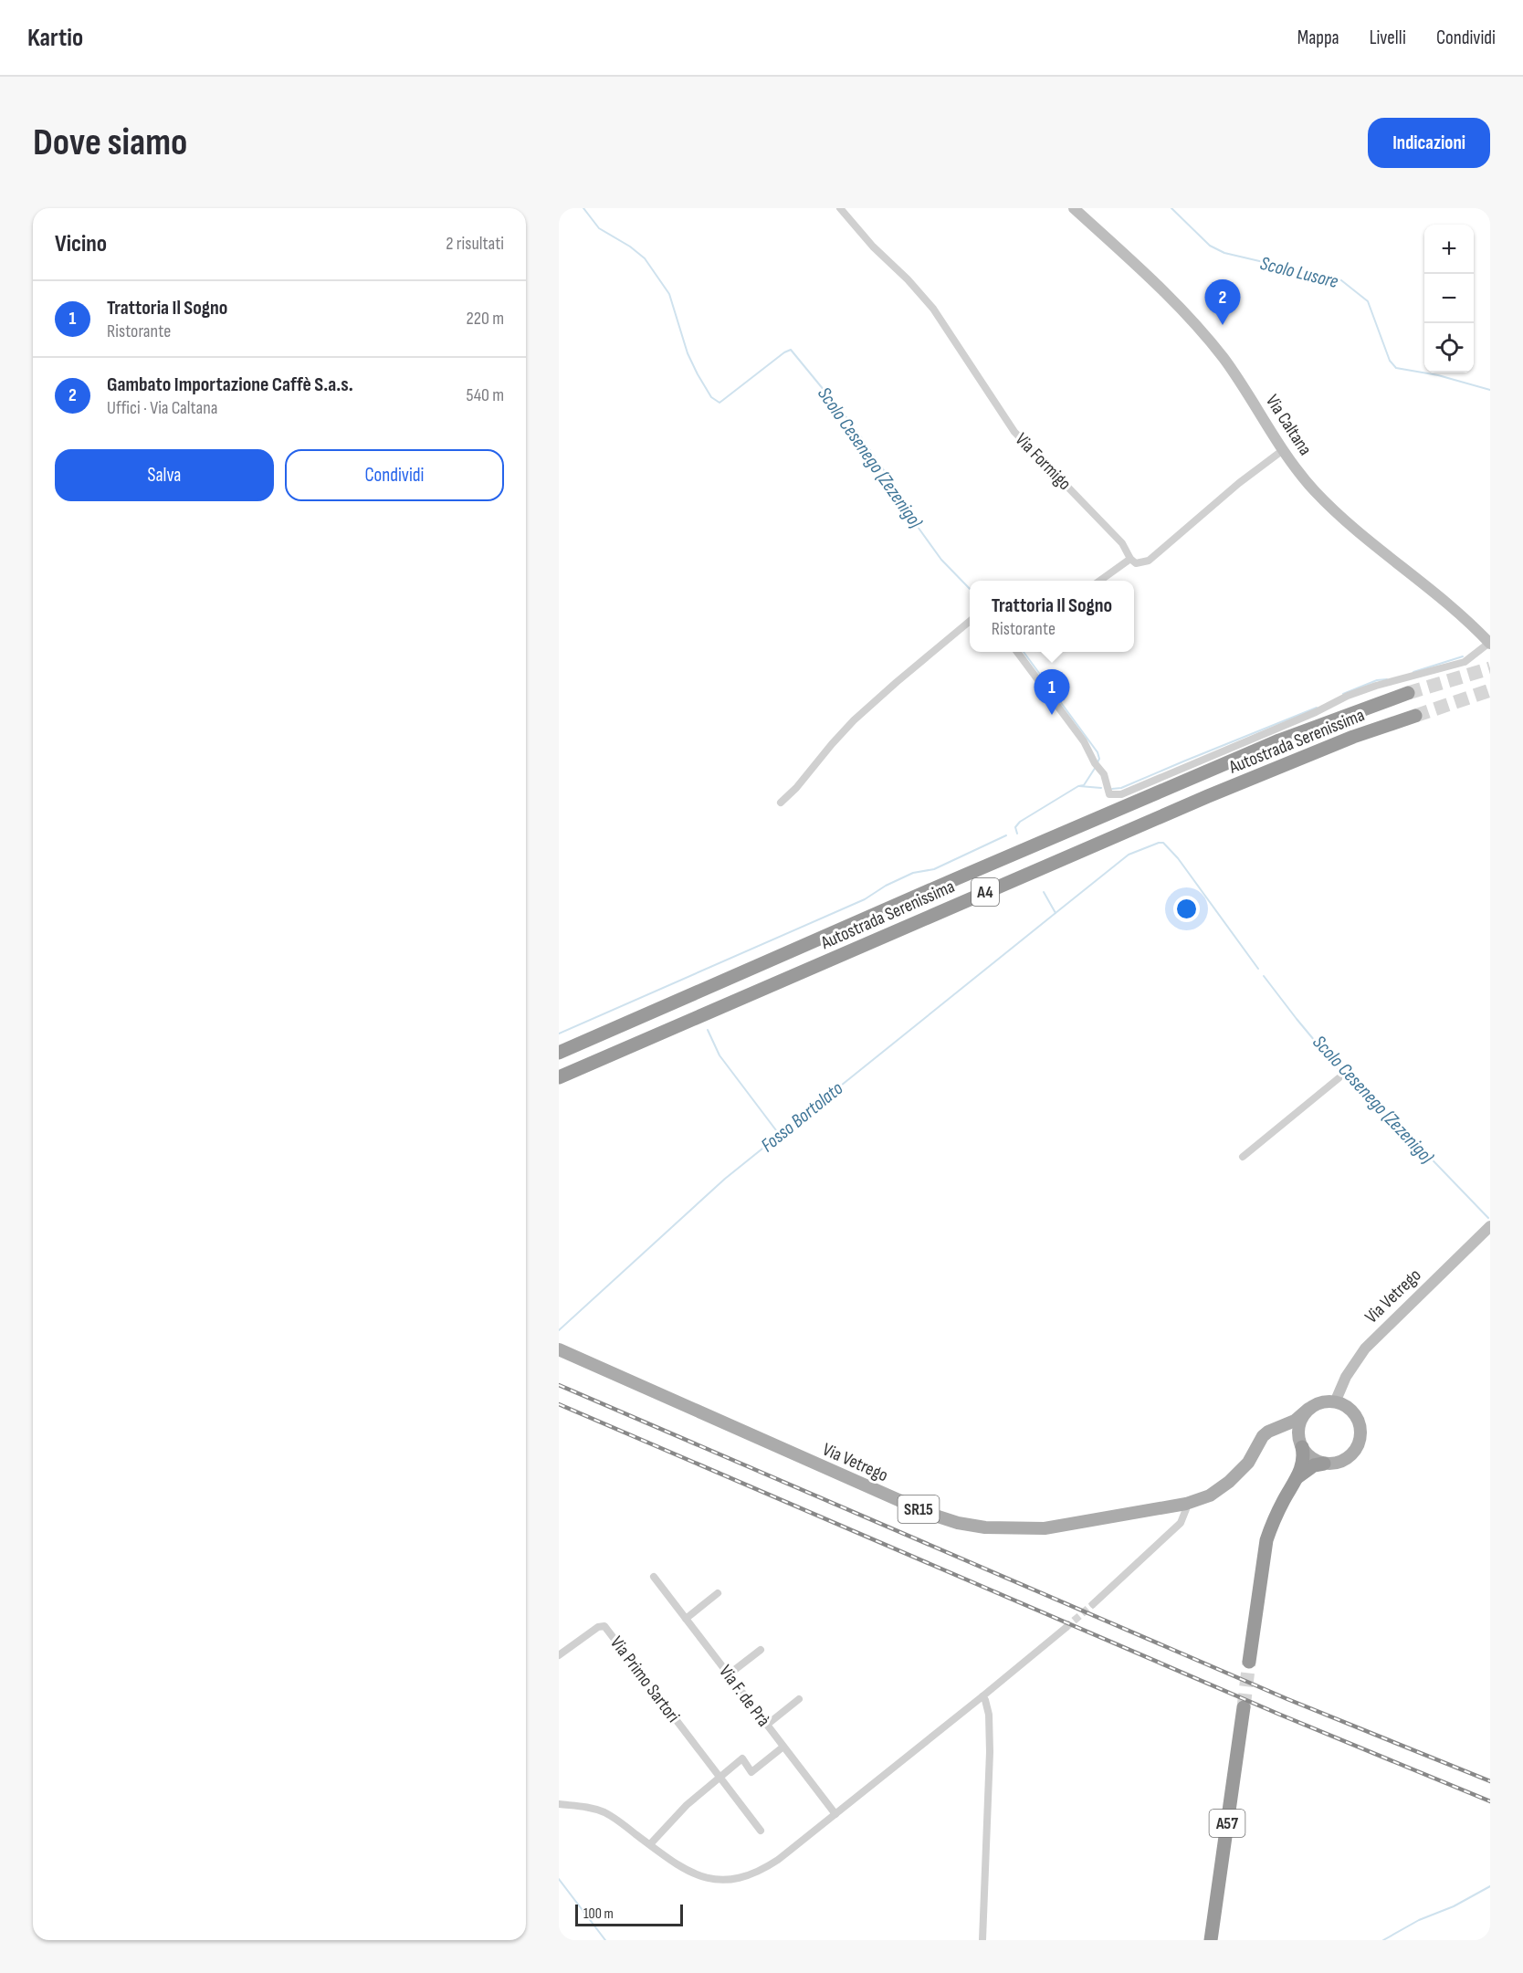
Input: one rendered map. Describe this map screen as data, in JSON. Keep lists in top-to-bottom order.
{
  "streets": {
    "highway": ["Autostrada Serenissima", "A4", "A57"],
    "main road": ["Via Caltana", "Via Vetrego", "SR15"],
    "street": ["Via Formigo", "Via Primo Sartori", "Via F. de Prà"]
  },
  "water": ["Scolo Lusore", "Scolo Cesenego (Zezenigo)", "Fosso Bortolato"],
  "scale_bar": "100 m",
  "page": {
    "header": "Kartio",
    "nav": ["Mappa", "Livelli", "Condividi"],
    "buttons": [
      "Indicazioni",
      ["Salva", "Condividi"]
    ],
    "title": "Dove siamo",
    "heading": ["Vicino", "2 risultati"],
    "map_buttons": ["+", "−"],
    "list": [
      {
        "mark": "1",
        "name": "Trattoria Il Sogno",
        "note": "Ristorante",
        "value": "220 m"
      },
      {
        "mark": "2",
        "name": "Gambato Importazione Caffè S.a.s.",
        "note": "Uffici · Via Caltana",
        "value": "540 m"
      }
    ],
    "pins": ["2", "1"],
    "popup": ["Trattoria Il Sogno", "Ristorante"],
    "scale": "100 m"
  }
}
